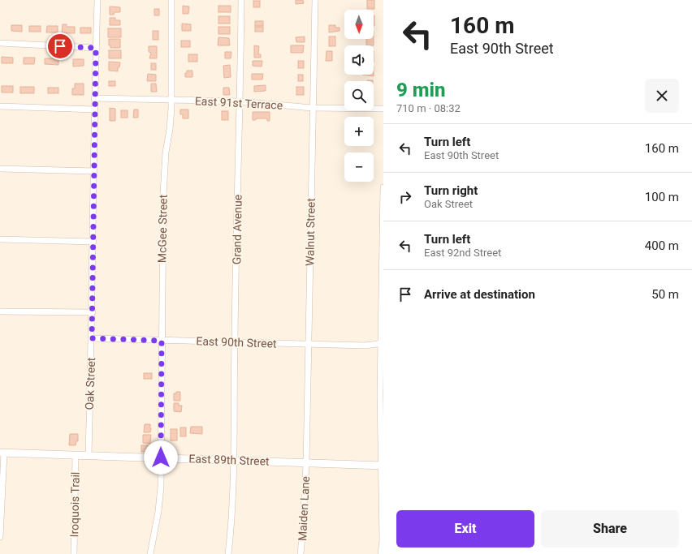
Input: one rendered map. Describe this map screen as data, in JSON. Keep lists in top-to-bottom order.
{
  "streets": {
    "street": [
      "East 91st Terrace",
      "McGee Street",
      "Grand Avenue",
      "Walnut Street",
      "East 90th Street",
      "Oak Street",
      "East 89th Street",
      "Iroquois Trail",
      "Maiden Lane"
    ]
  },
  "crossings": [
    ["East 91st Terrace", "McGee Street"],
    ["East 91st Terrace", "Grand Avenue"],
    ["East 91st Terrace", "Walnut Street"],
    ["East 91st Terrace", "Oak Street"],
    ["McGee Street", "East 90th Street"],
    ["McGee Street", "East 89th Street"],
    ["Grand Avenue", "East 90th Street"],
    ["Grand Avenue", "East 89th Street"],
    ["Walnut Street", "East 90th Street"],
    ["Walnut Street", "East 89th Street"],
    ["Walnut Street", "Maiden Lane"],
    ["East 90th Street", "Oak Street"],
    ["Oak Street", "East 89th Street"],
    ["East 89th Street", "Iroquois Trail"],
    ["East 89th Street", "Maiden Lane"]
  ],
  "north": "bottom",
  "page": {
    "turn": ["160 m", "East 90th Street"],
    "map_buttons": ["+", "−"],
    "heading": ["9 min", "710 m · 08:32"],
    "list": [
      {
        "name": "Turn left",
        "note": "East 90th Street",
        "value": "160 m"
      },
      {
        "name": "Turn right",
        "note": "Oak Street",
        "value": "100 m"
      },
      {
        "name": "Turn left",
        "note": "East 92nd Street",
        "value": "400 m"
      },
      {
        "name": "Arrive at destination",
        "value": "50 m"
      }
    ],
    "buttons": ["Exit", "Share"]
  }
}
